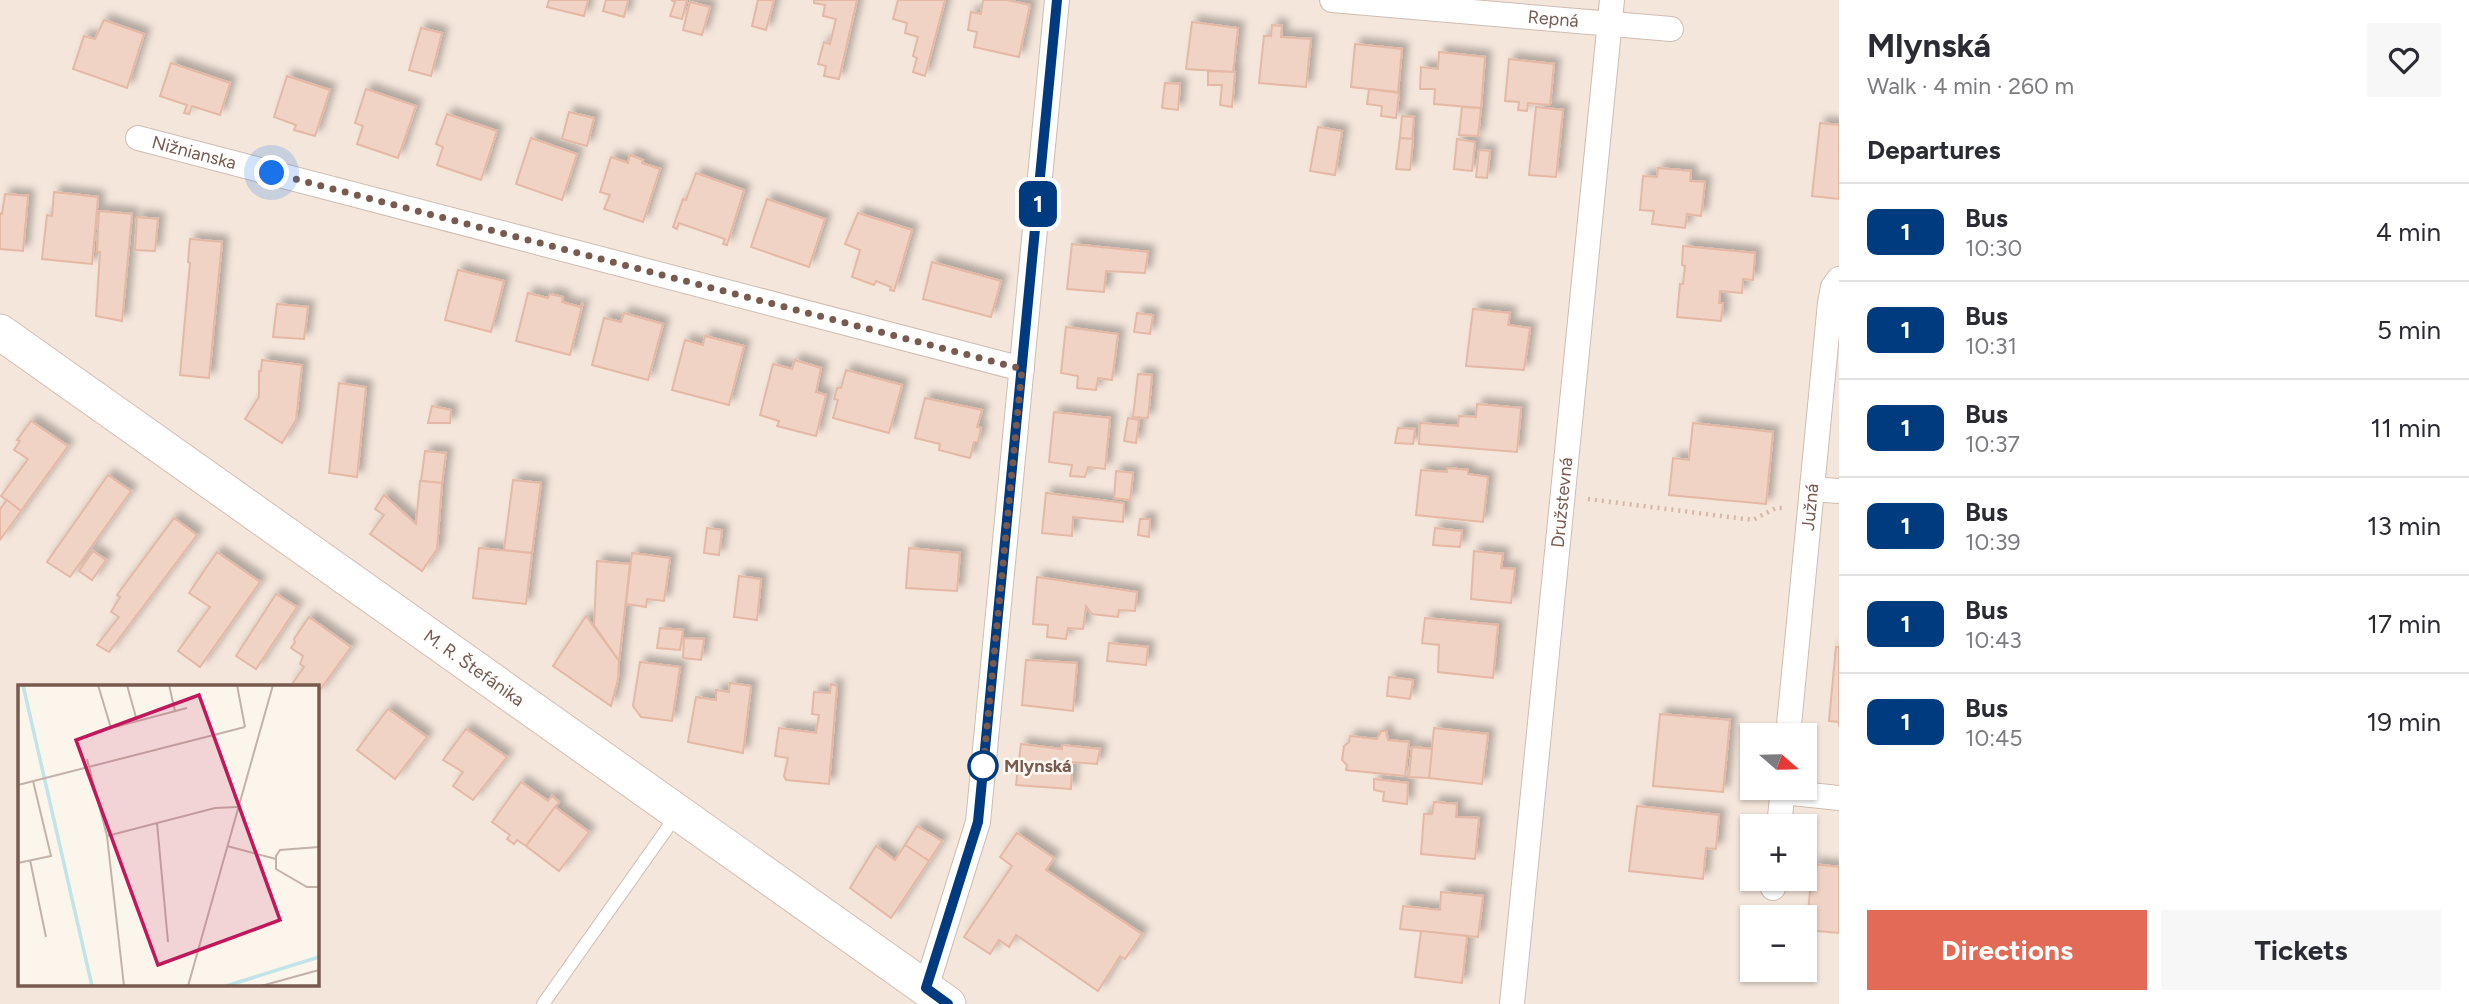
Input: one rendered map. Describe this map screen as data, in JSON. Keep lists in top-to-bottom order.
{
  "streets": {
    "street": [
      "Repná",
      "Nižnianska",
      "Družstevná",
      "Južná",
      "M. R. Štefánika"
    ]
  },
  "crossings": [
    ["Repná", "Družstevná"]
  ],
  "places": ["Mlynská"],
  "lines": ["bus line 1"],
  "north": "right",
  "page": {
    "on_map": "1",
    "heading": [
      ["Mlynská", "Walk · 4 min · 260 m"],
      "Departures"
    ],
    "list": [
      {
        "mark": "1",
        "name": "Bus",
        "note": "10:30",
        "value": "4 min"
      },
      {
        "mark": "1",
        "name": "Bus",
        "note": "10:31",
        "value": "5 min"
      },
      {
        "mark": "1",
        "name": "Bus",
        "note": "10:37",
        "value": "11 min"
      },
      {
        "mark": "1",
        "name": "Bus",
        "note": "10:39",
        "value": "13 min"
      },
      {
        "mark": "1",
        "name": "Bus",
        "note": "10:43",
        "value": "17 min"
      },
      {
        "mark": "1",
        "name": "Bus",
        "note": "10:45",
        "value": "19 min"
      }
    ],
    "map_buttons": ["+", "−"],
    "buttons": ["Directions", "Tickets"]
  }
}
